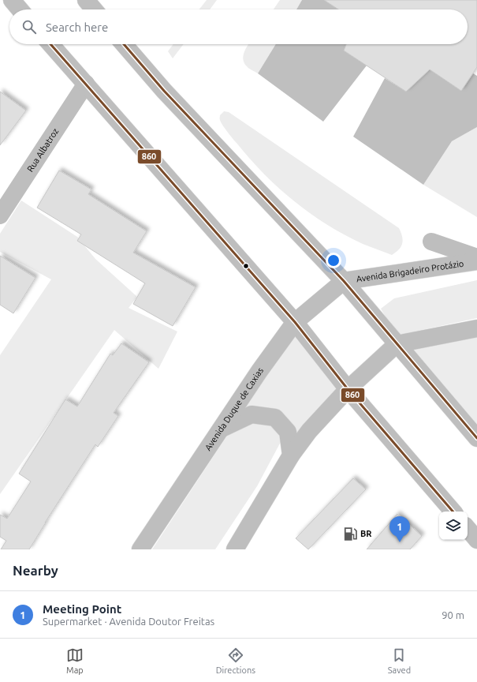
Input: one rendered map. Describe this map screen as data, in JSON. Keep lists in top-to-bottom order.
{
  "streets": {
    "main road": ["Rua Albatroz", "Avenida Brigadeiro Protázio", "Avenida Duque de Caxias"]
  },
  "crossings": [
    ["Avenida Brigadeiro Protázio", "Avenida Duque de Caxias"]
  ],
  "places": {
    "fuel station": ["BR"]
  },
  "lines": ["transit line 860"],
  "page": {
    "search": "Search here",
    "pins": "1",
    "heading": "Nearby",
    "list": [
      {
        "mark": "1",
        "name": "Meeting Point",
        "note": "Supermarket · Avenida Doutor Freitas",
        "value": "90 m"
      }
    ],
    "nav": ["Map", "Directions", "Saved"]
  }
}
